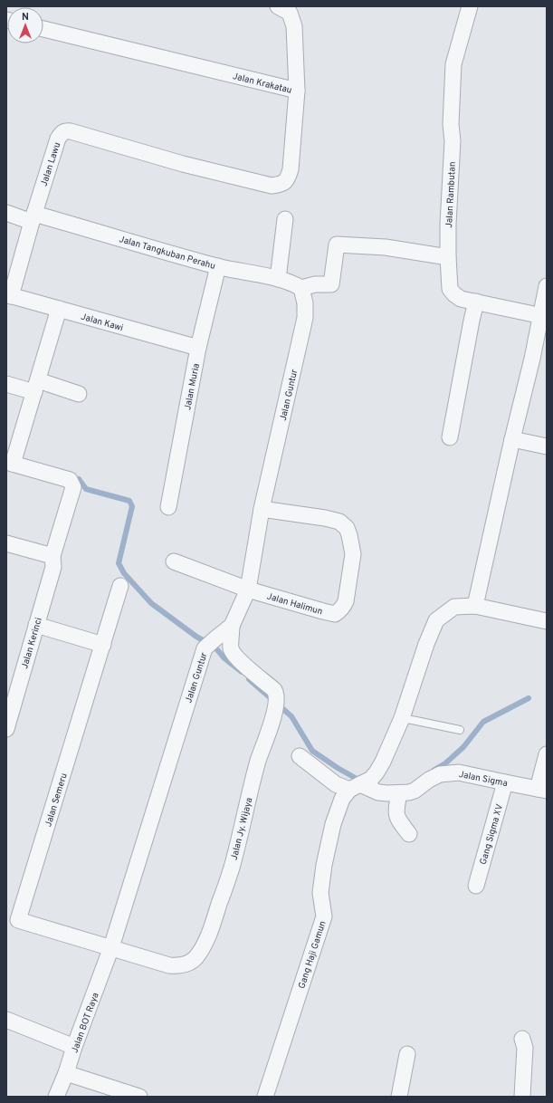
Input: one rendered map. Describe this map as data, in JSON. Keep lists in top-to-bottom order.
{
  "streets": {
    "street": [
      "Jalan Krakatau",
      "Jalan Lawu",
      "Jalan Rambutan",
      "Jalan Tangkuban Perahu",
      "Jalan Kawi",
      "Jalan Muria",
      "Jalan Guntur",
      "Jalan Halimun",
      "Jalan Kerinci",
      "Jalan Sigma",
      "Jalan Semeru",
      "Jalan Jy. Wijaya",
      "Gang Sigma XV",
      "Gang Haji Gamun",
      "Jalan BOT Raya"
    ]
  },
  "crossings": [
    ["Jalan Krakatau", "Jalan Lawu"],
    ["Jalan Lawu", "Jalan Tangkuban Perahu"],
    ["Jalan Lawu", "Jalan Kawi"],
    ["Jalan Tangkuban Perahu", "Jalan Muria"],
    ["Jalan Tangkuban Perahu", "Jalan Guntur"],
    ["Jalan Kawi", "Jalan Muria"],
    ["Jalan Guntur", "Jalan Halimun"],
    ["Jalan Guntur", "Jalan Semeru"],
    ["Jalan Guntur", "Jalan Jy. Wijaya"],
    ["Jalan Guntur", "Jalan BOT Raya"],
    ["Jalan Sigma", "Gang Sigma XV"],
    ["Jalan Sigma", "Gang Haji Gamun"],
    ["Jalan Semeru", "Jalan Jy. Wijaya"],
    ["Jalan Semeru", "Jalan BOT Raya"],
    ["Jalan Jy. Wijaya", "Jalan BOT Raya"]
  ],
  "north": "top"
}
